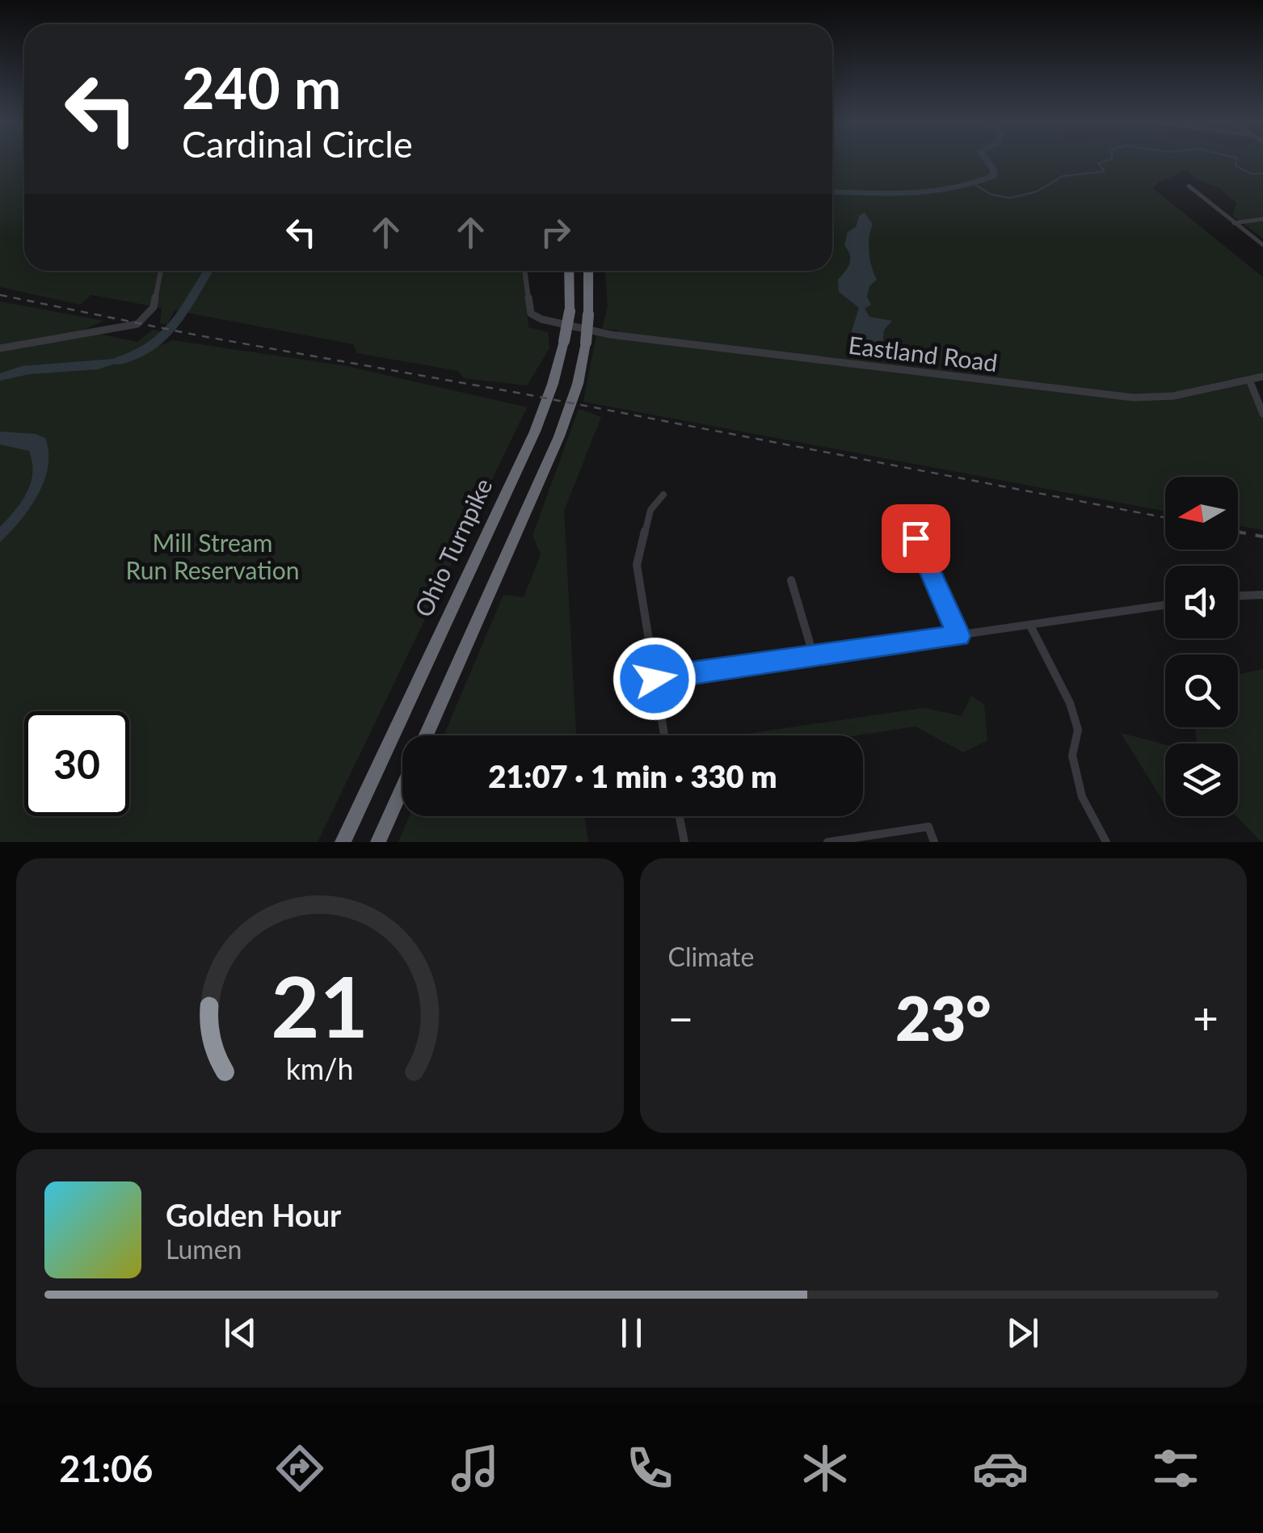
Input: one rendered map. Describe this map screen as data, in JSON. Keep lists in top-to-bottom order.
{
  "streets": {
    "highway": ["Ohio Turnpike"],
    "street": ["Eastland Road"]
  },
  "parks": ["Mill Stream Run Reservation"],
  "north": "left",
  "page": {
    "turn": ["240 m", "Cardinal Circle"],
    "limit": "30",
    "trip": "21:07 · 1 min · 330 m",
    "tile": "Climate",
    "heat": ["−", "23°", "+"],
    "song": ["Golden Hour", "Lumen"],
    "tabs": "21:06",
    "gauge": ["21", "km/h"]
  }
}
